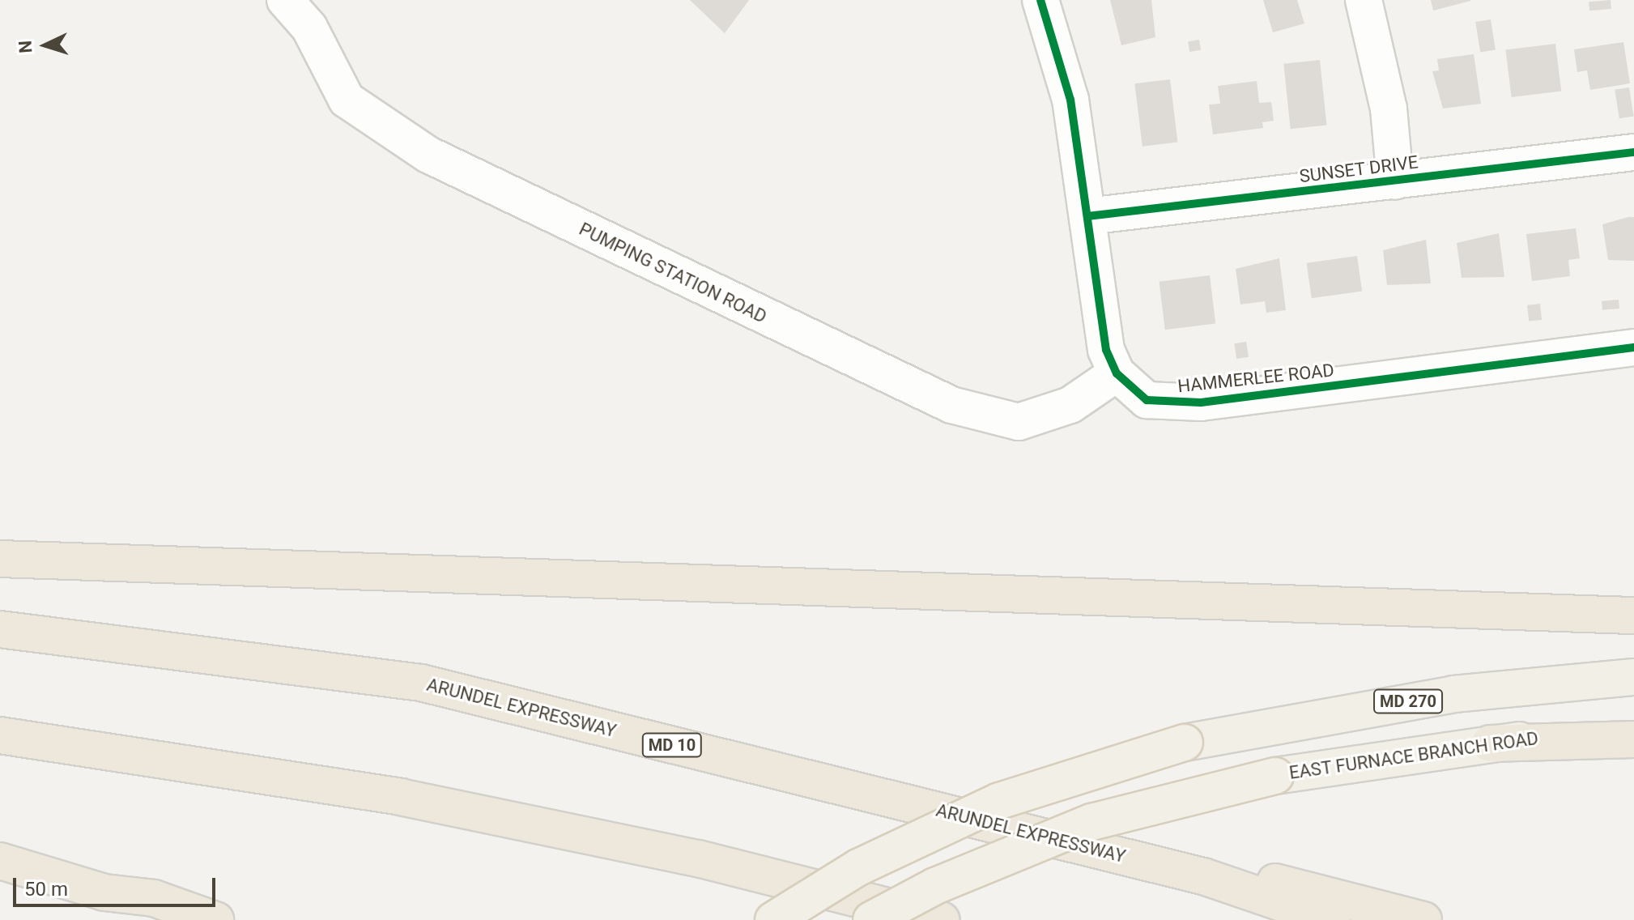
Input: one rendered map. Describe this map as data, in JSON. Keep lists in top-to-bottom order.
{
  "streets": {
    "highway": ["ARUNDEL EXPRESSWAY", "MD 10"],
    "main road": ["MD 270", "EAST FURNACE BRANCH ROAD"],
    "street": ["SUNSET DRIVE", "PUMPING STATION ROAD", "HAMMERLEE ROAD"]
  },
  "crossings": [
    ["PUMPING STATION ROAD", "HAMMERLEE ROAD"]
  ],
  "scale_bar": "50 m",
  "north": "left"
}
